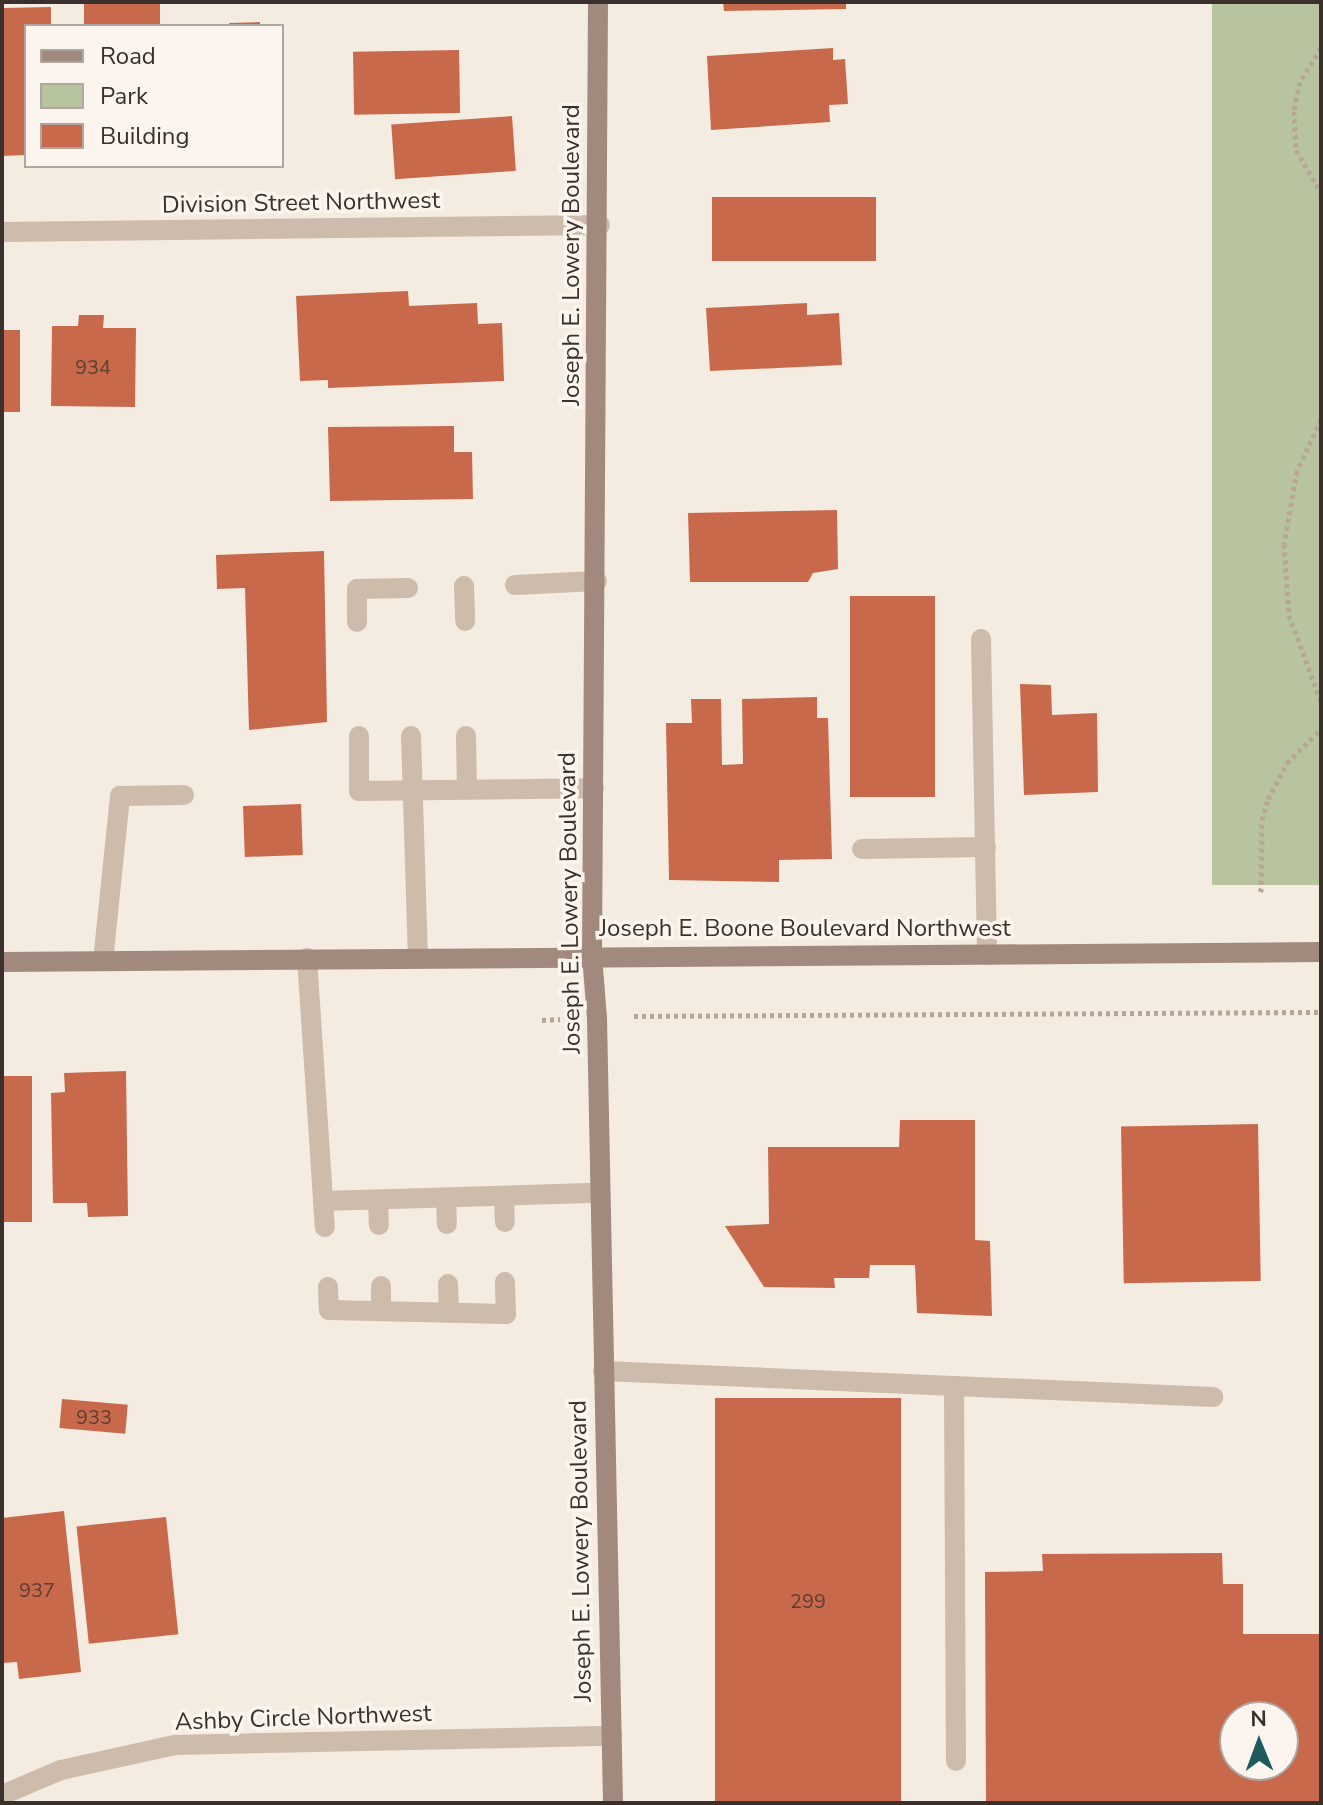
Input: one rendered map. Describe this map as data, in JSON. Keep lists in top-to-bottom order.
{
  "streets": {
    "main road": ["Joseph E. Lowery Boulevard", "Joseph E. Boone Boulevard Northwest"],
    "street": ["Division Street Northwest", "Ashby Circle Northwest"]
  },
  "crossings": [
    ["Division Street Northwest", "Joseph E. Lowery Boulevard"],
    ["Joseph E. Lowery Boulevard", "Joseph E. Boone Boulevard Northwest"],
    ["Joseph E. Lowery Boulevard", "Ashby Circle Northwest"]
  ],
  "house_numbers": [
    "934",
    "933",
    "937",
    "299"
  ],
  "legend": ["Road", "Park", "Building"],
  "north": "top"
}
